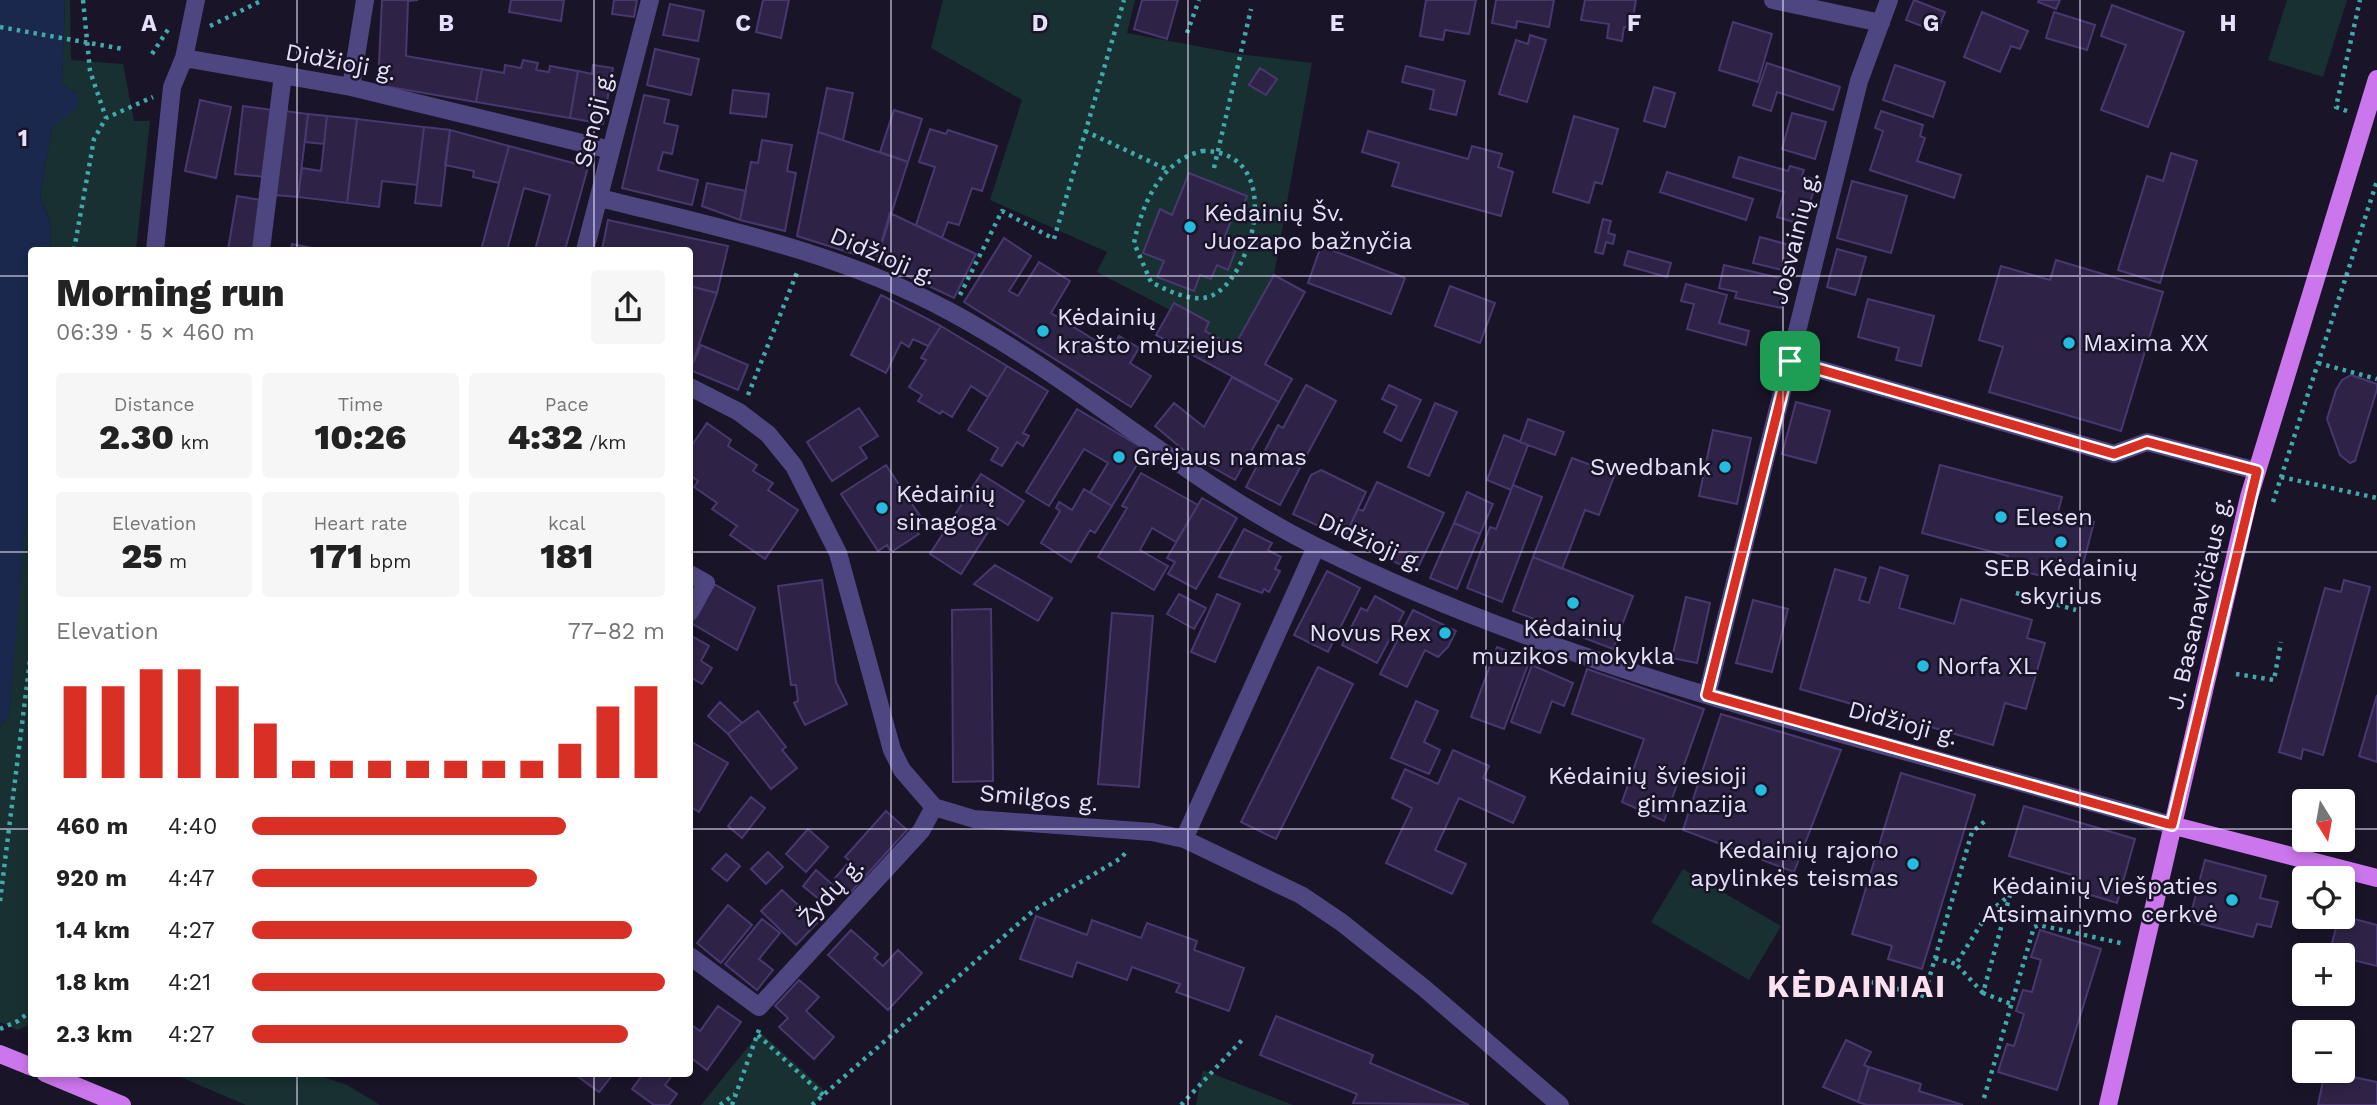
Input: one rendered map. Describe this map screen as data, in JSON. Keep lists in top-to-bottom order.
{
  "streets": {
    "main road": ["J. Basanavičiaus g."],
    "street": [
      "Didžioji g.",
      "Senoji g.",
      "Josvainių g.",
      "Smilgos g.",
      "Žydų g."
    ]
  },
  "crossings": [
    ["Didžioji g.", "Senoji g."],
    ["Didžioji g.", "Josvainių g."],
    ["Didžioji g.", "J. Basanavičiaus g."],
    ["Smilgos g.", "Žydų g."]
  ],
  "districts": ["KĖDAINIAI"],
  "places": [
    "Kėdainių Šv. Juozapo bažnyčia",
    "Kėdainių krašto muziejus",
    "Maxima XX",
    "Grėjaus namas",
    "Swedbank",
    "Kėdainių sinagoga",
    "Elesen",
    "SEB Kėdainių skyrius",
    "Kėdainių muzikos mokykla",
    "Novus Rex",
    "Norfa XL",
    "Kėdainių šviesioji gimnazija",
    "Kedainių rajono apylinkės teismas",
    "Kėdainių Viešpaties Atsimainymo cerkvė"
  ],
  "north": "bottom",
  "page": {
    "heading": ["Morning run", "06:39 · 5 × 460 m"],
    "stats": [
      ["Distance", "2.30 km"],
      ["Time", "10:26"],
      ["Pace", "4:32 /km"],
      ["Elevation", "25 m"],
      ["Heart rate", "171 bpm"],
      ["kcal", "181"]
    ],
    "chart": ["Elevation", "77–82 m"],
    "map_buttons": ["+", "−"],
    "list": [
      {
        "name": "460 m",
        "note": "4:40"
      },
      {
        "name": "920 m",
        "note": "4:47"
      },
      {
        "name": "1.4 km",
        "note": "4:27"
      },
      {
        "name": "1.8 km",
        "note": "4:21"
      },
      {
        "name": "2.3 km",
        "note": "4:27"
      }
    ]
  },
  "grid": {
    "columns": [
      "A",
      "B",
      "C",
      "D",
      "E",
      "F",
      "G",
      "H"
    ],
    "rows": ["1"]
  }
}
